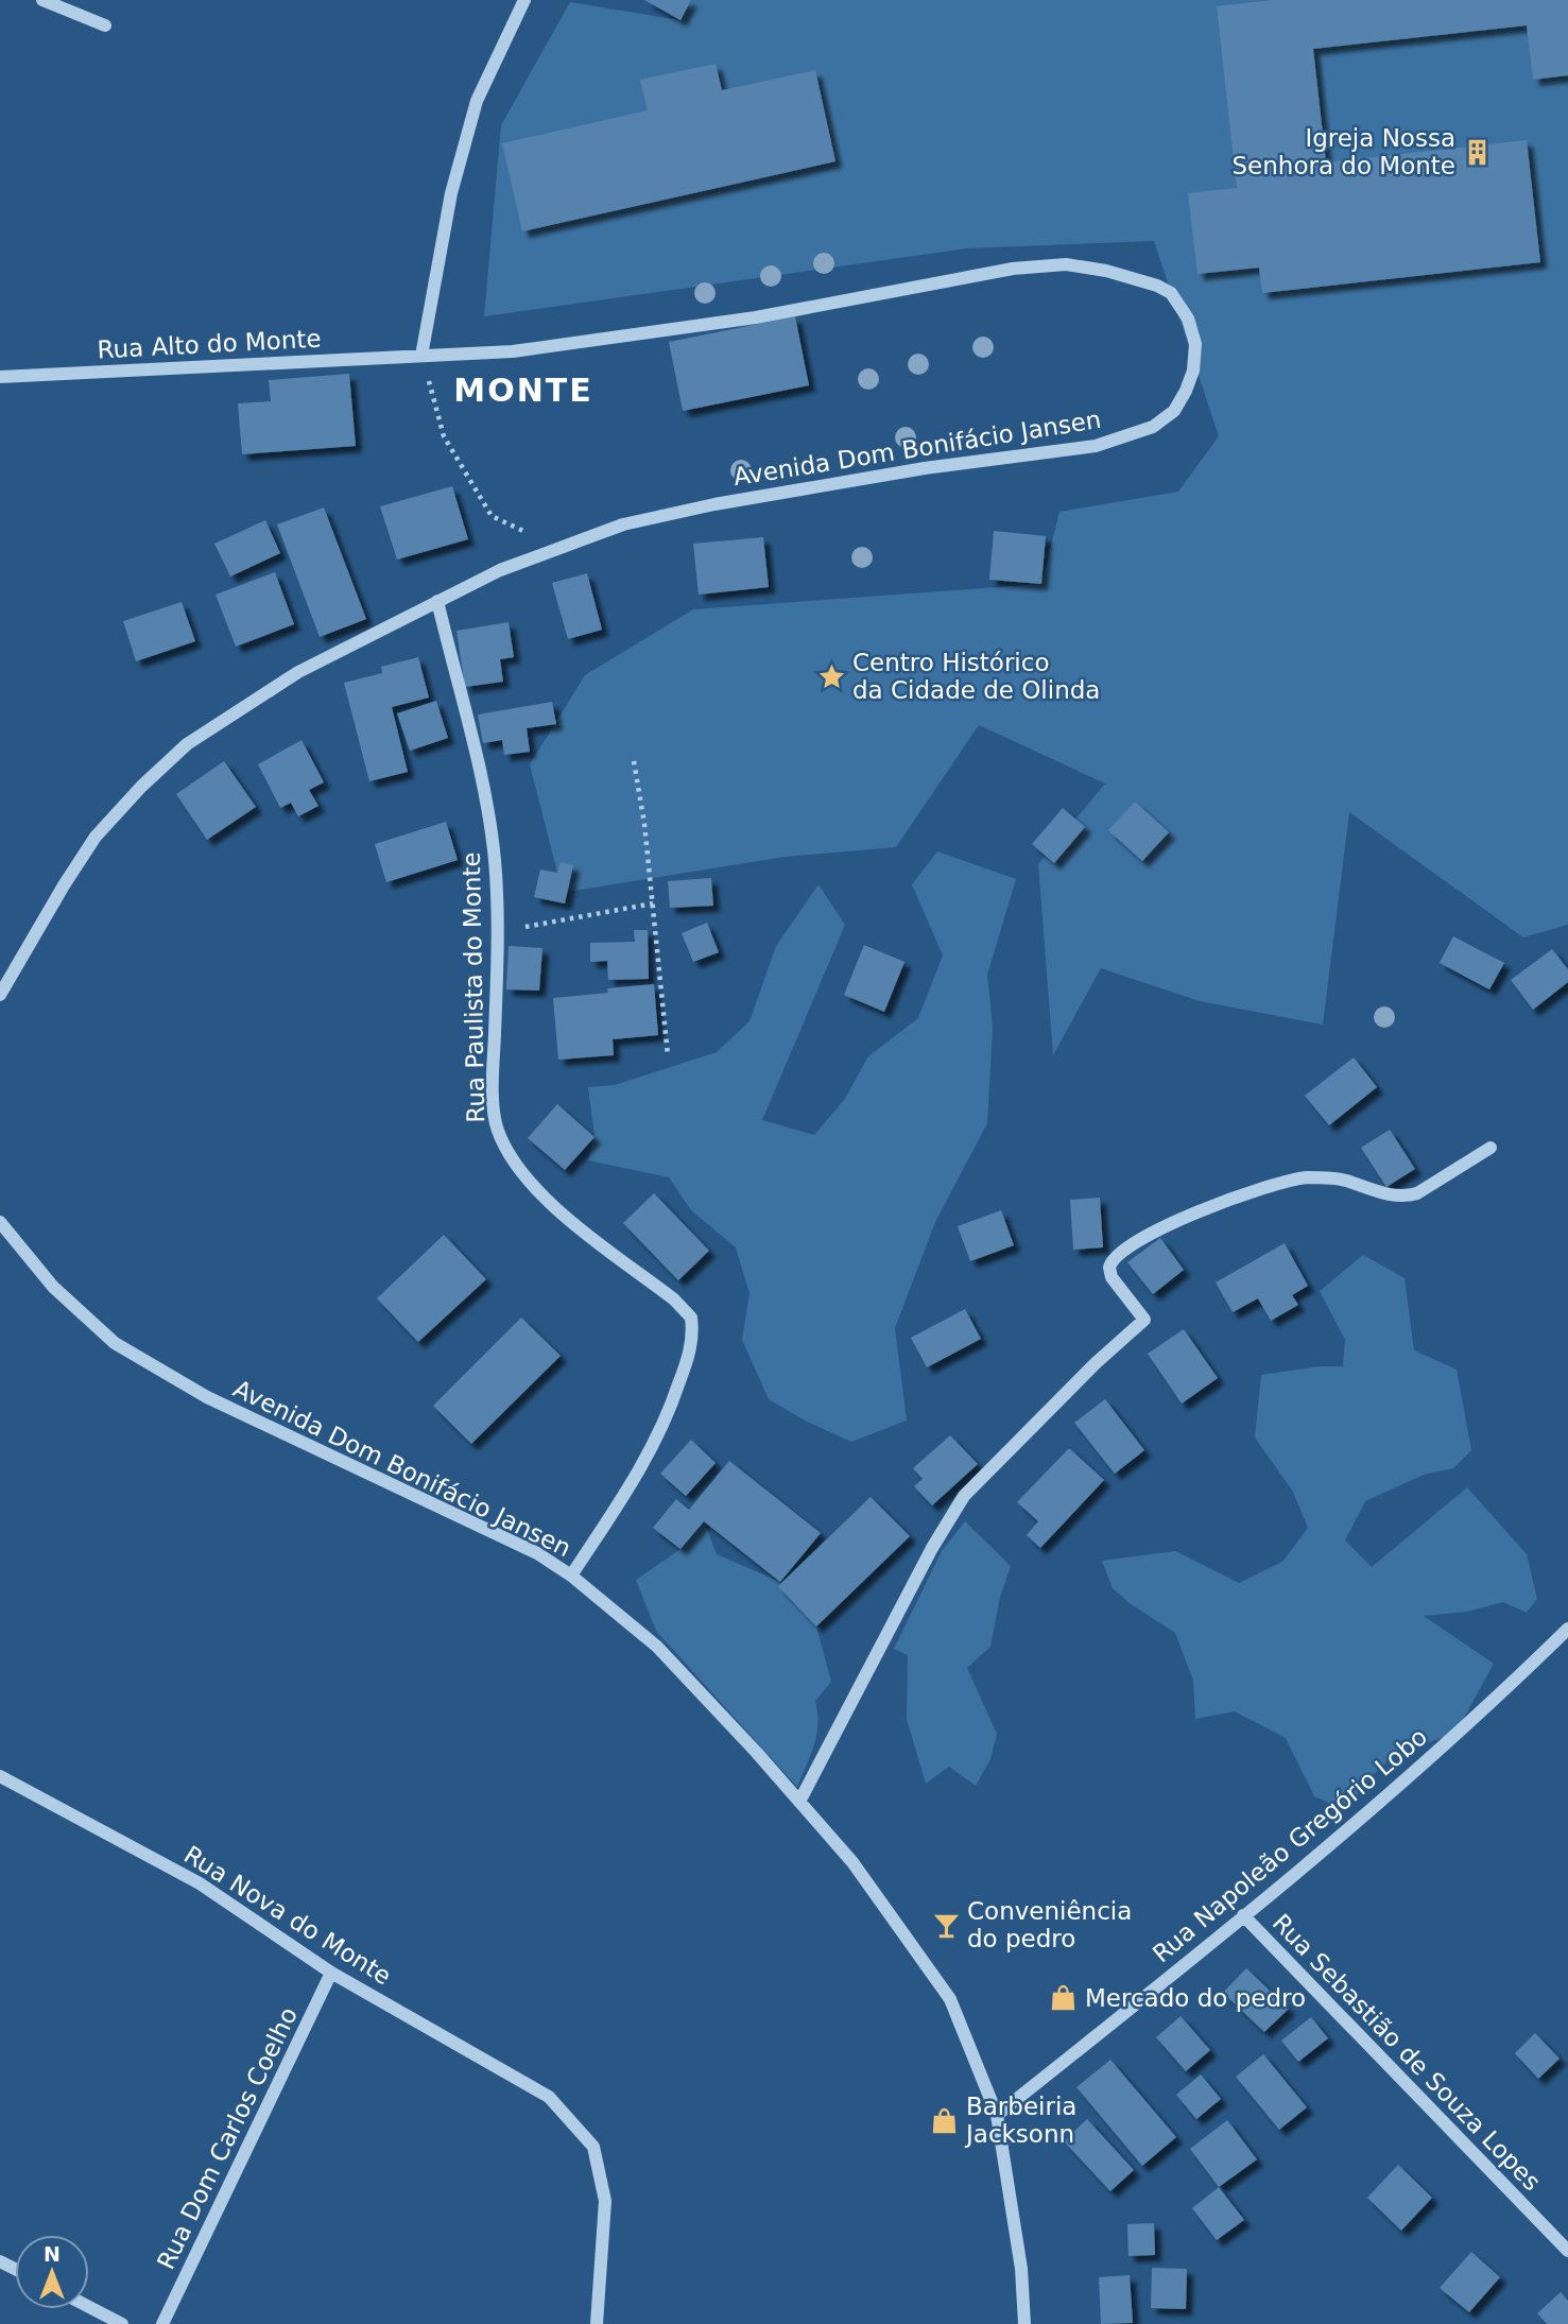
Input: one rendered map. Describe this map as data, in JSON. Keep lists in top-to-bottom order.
{
  "streets": {
    "street": [
      "Rua Alto do Monte",
      "Avenida Dom Bonifácio Jansen",
      "Rua Paulista do Monte",
      "Rua Napoleão Gregório Lobo",
      "Rua Nova do Monte",
      "Rua Sebastião de Souza Lopes",
      "Rua Dom Carlos Coelho"
    ]
  },
  "crossings": [
    ["Rua Alto do Monte", "Avenida Dom Bonifácio Jansen"],
    ["Avenida Dom Bonifácio Jansen", "Rua Paulista do Monte"],
    ["Avenida Dom Bonifácio Jansen", "Rua Napoleão Gregório Lobo"],
    ["Rua Napoleão Gregório Lobo", "Rua Sebastião de Souza Lopes"],
    ["Rua Nova do Monte", "Rua Dom Carlos Coelho"]
  ],
  "districts": ["MONTE"],
  "places": {
    "building": ["Igreja Nossa Senhora do Monte"],
    "place": ["Centro Histórico da Cidade de Olinda"],
    "bar": ["Conveniência do pedro"],
    "shop": ["Mercado do pedro", "Barbeiria Jacksonn"]
  },
  "north": "top"
}
